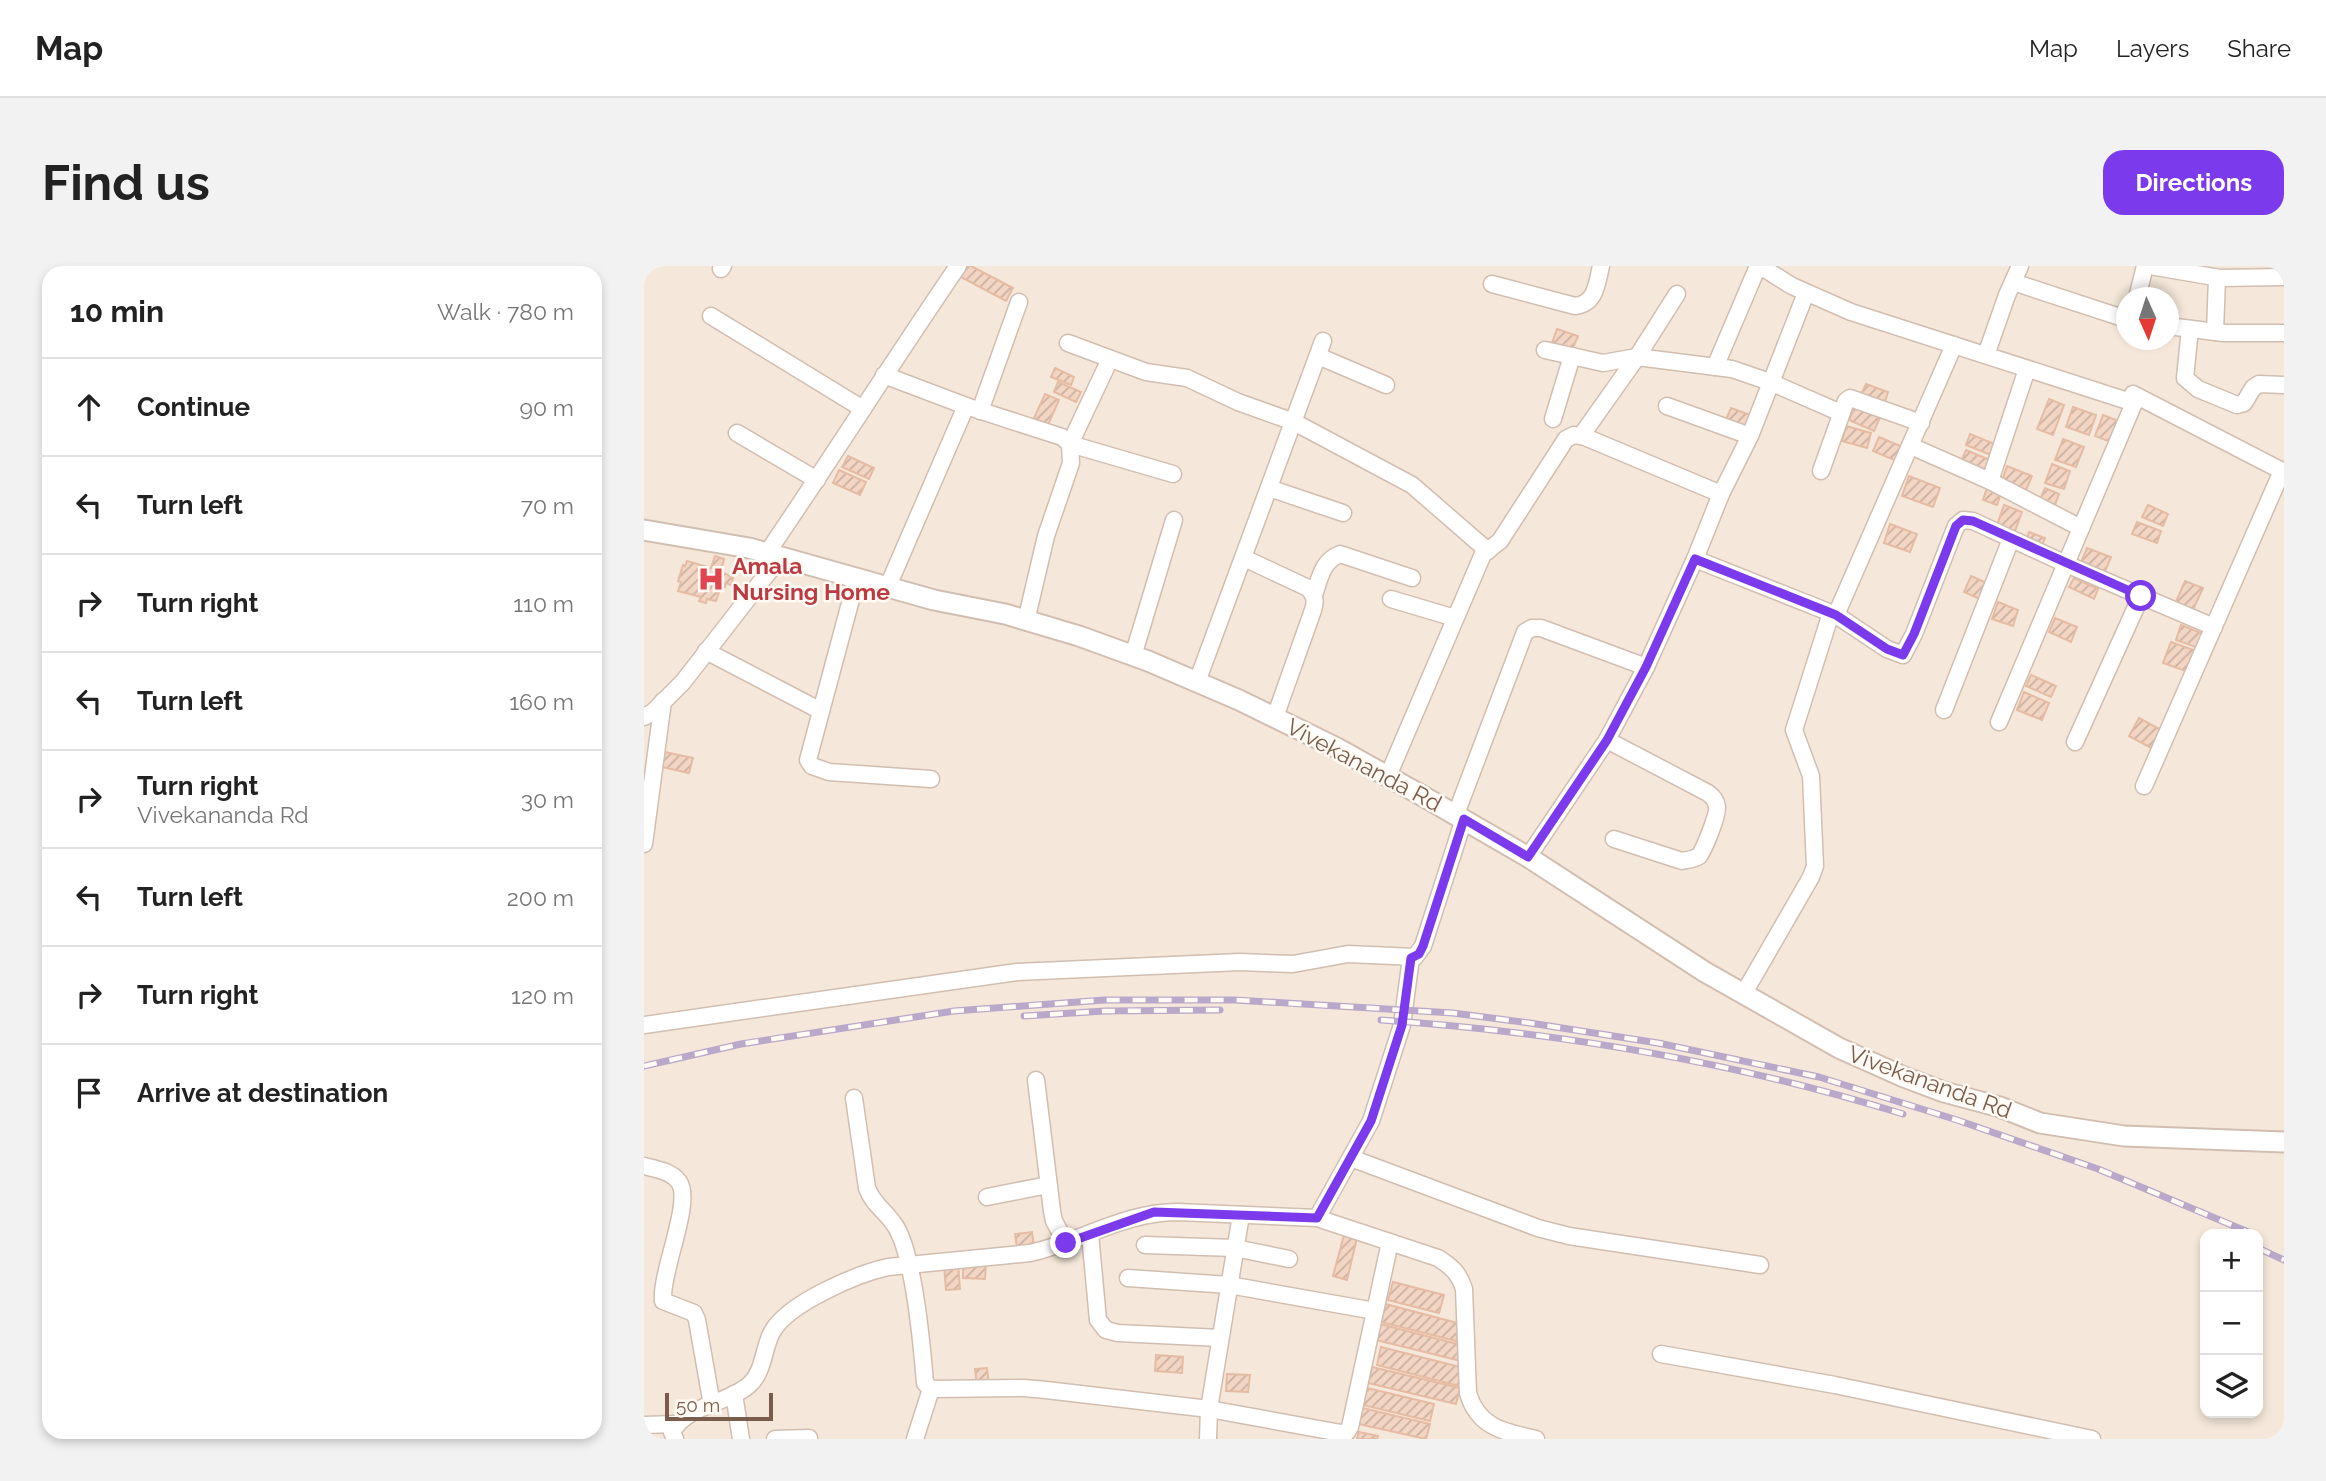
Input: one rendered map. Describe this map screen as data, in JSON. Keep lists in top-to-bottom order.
{
  "streets": {
    "street": ["Vivekananda Rd"]
  },
  "places": {
    "hospital": ["Amala Nursing Home"]
  },
  "scale_bar": "50 m",
  "north": "bottom",
  "page": {
    "header": "Map",
    "nav": ["Map", "Layers", "Share"],
    "buttons": "Directions",
    "title": "Find us",
    "heading": ["10 min", "Walk · 780 m"],
    "list": [
      ["Continue", "90 m"],
      ["Turn left", "70 m"],
      ["Turn right", "110 m"],
      ["Turn left", "160 m"],
      ["Turn right", "Vivekananda Rd", "30 m"],
      ["Turn left", "200 m"],
      ["Turn right", "120 m"],
      "Arrive at destination"
    ],
    "map_buttons": ["+", "−"],
    "scale": "50 m"
  }
}
